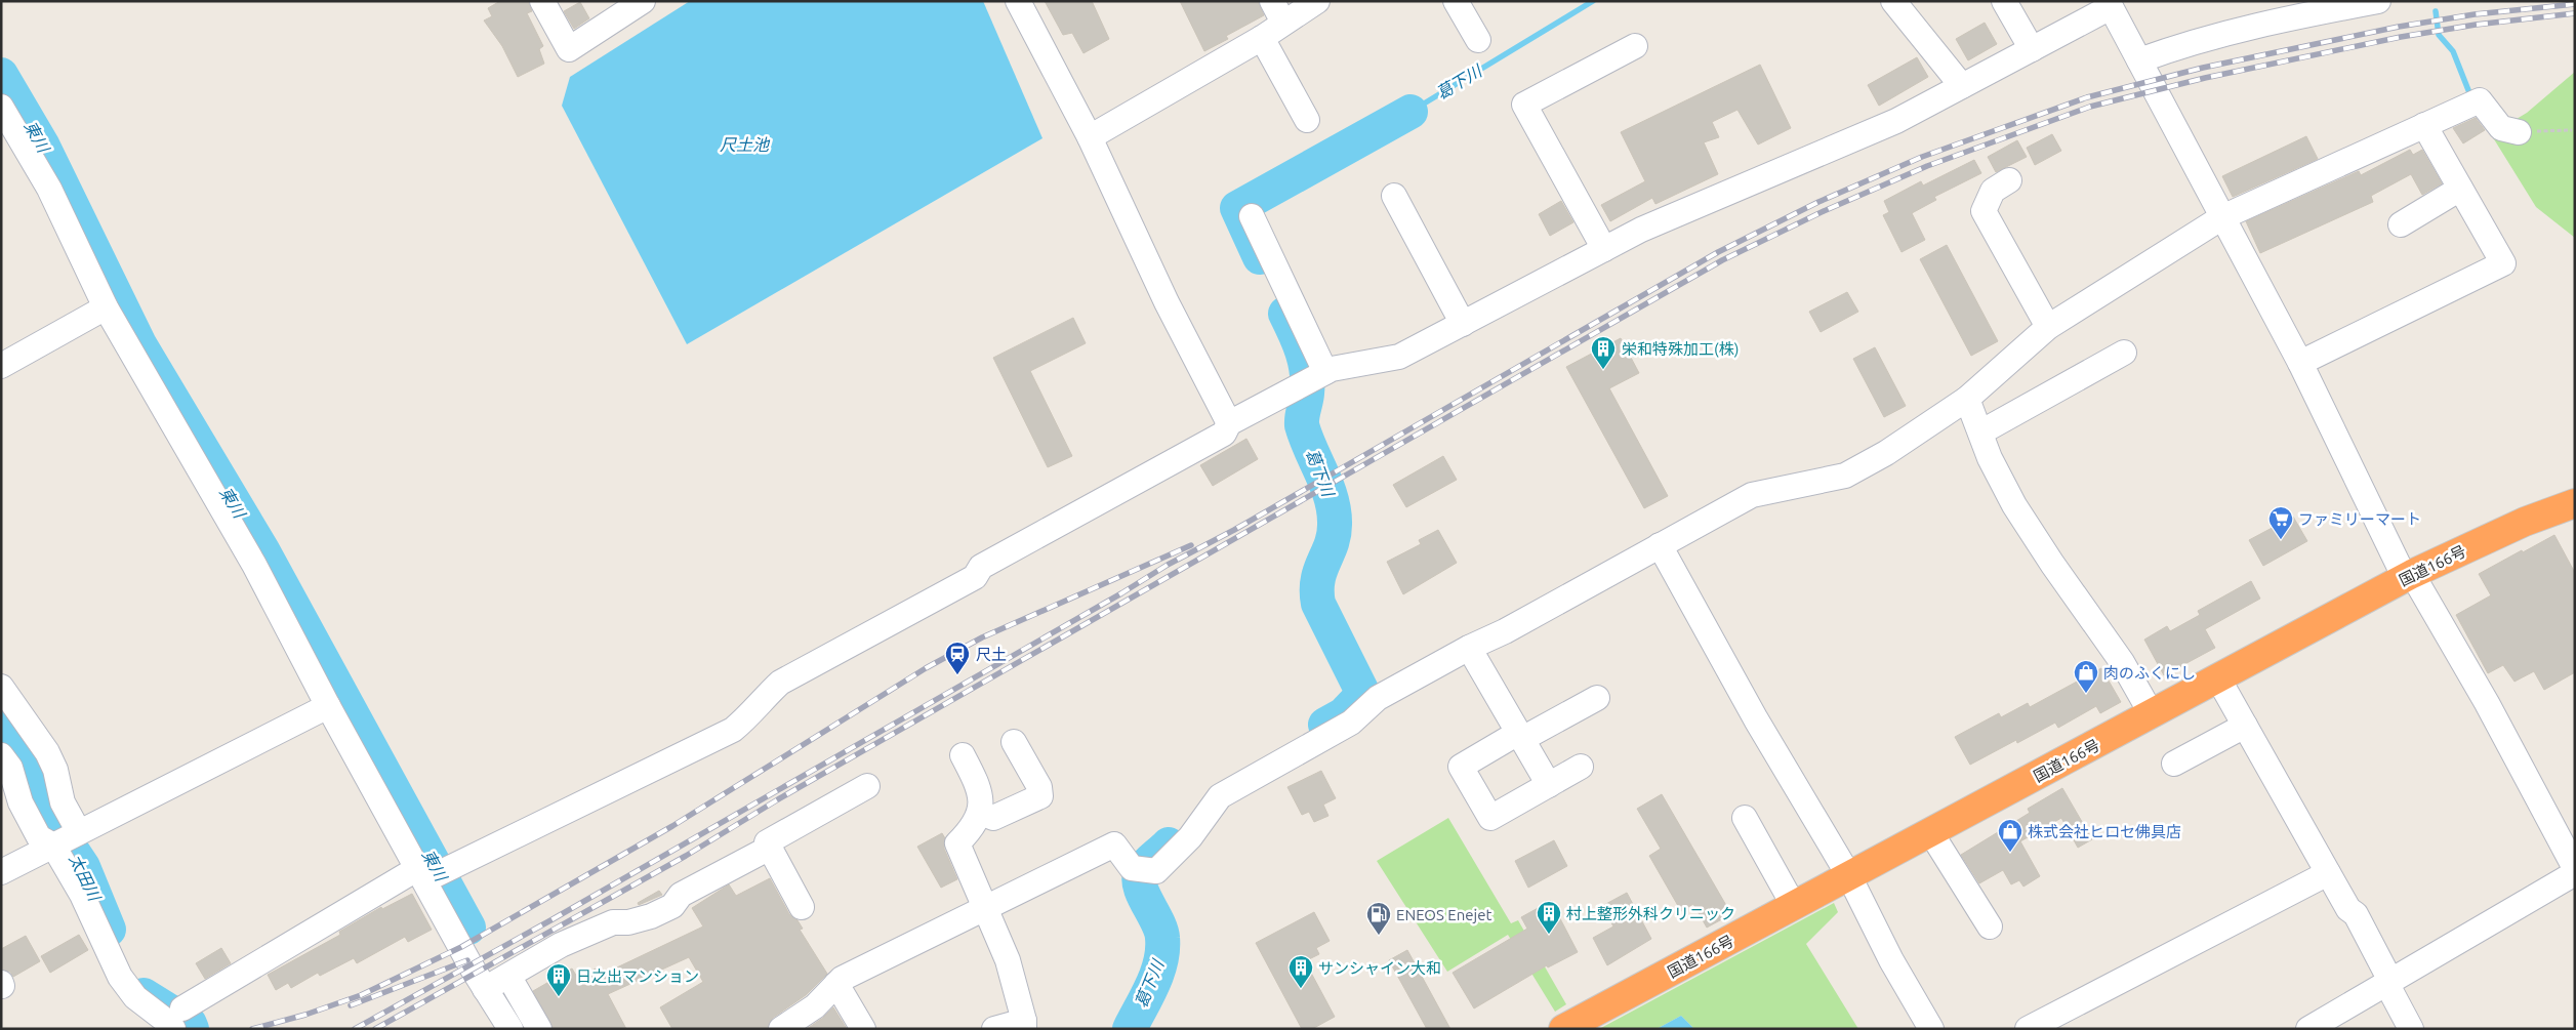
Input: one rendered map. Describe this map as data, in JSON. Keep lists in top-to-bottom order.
{
  "streets": {
    "highway": ["国道166号"]
  },
  "water": [
    "葛下川",
    "東川",
    "尺土池",
    "太田川"
  ],
  "places": {
    "building": [
      "栄和特殊加工(株)",
      "村上整形外科クリニック",
      "サンシャイン大和",
      "日之出マンション"
    ],
    "supermarket": ["ファミリーマート"],
    "station": ["尺土"],
    "shop": ["肉のふくにし", "株式会社ヒロセ佛具店"],
    "fuel station": ["ENEOS Enejet"]
  }
}
